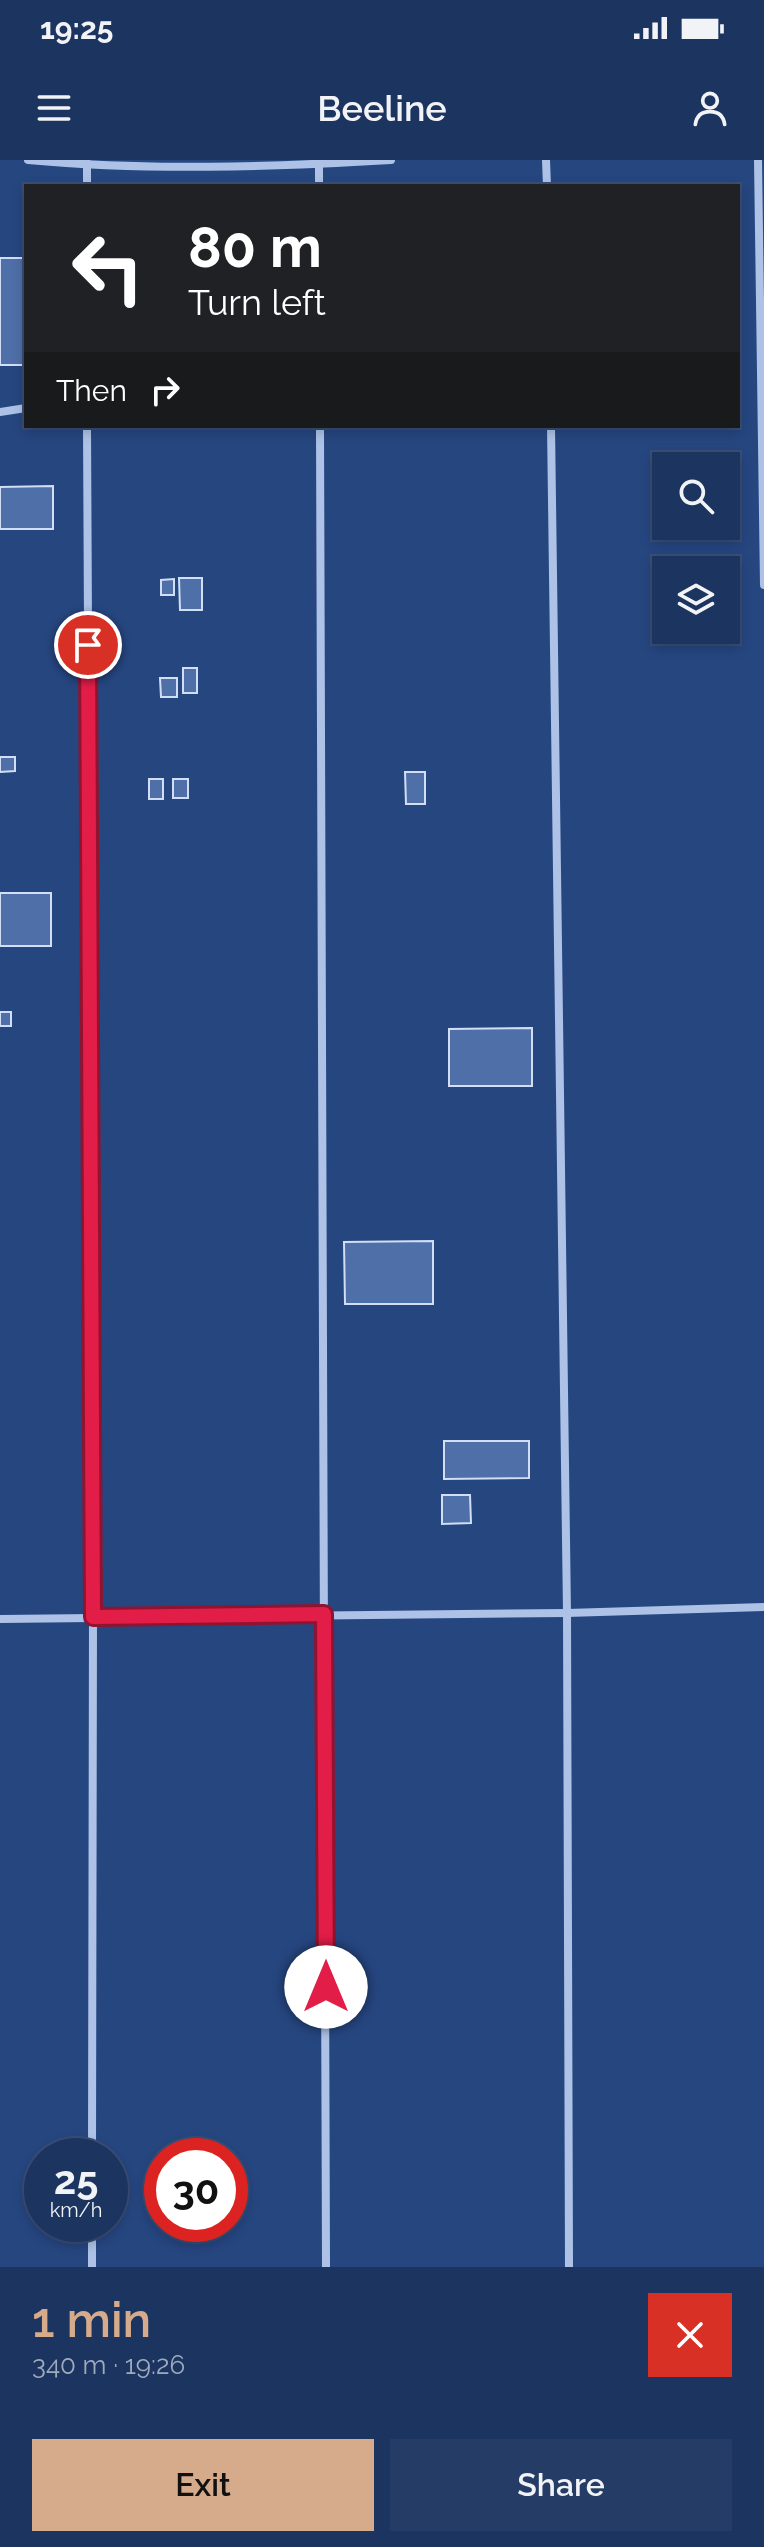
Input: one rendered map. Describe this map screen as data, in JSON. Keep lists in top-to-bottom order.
{
  "page": {
    "status": "19:25",
    "header": "Beeline",
    "turn": ["80 m", "Turn left"],
    "then": "Then",
    "speed": "25 km/h",
    "limit": "30",
    "heading": ["1 min", "340 m · 19:26"],
    "buttons": ["Exit", "Share"]
  }
}
